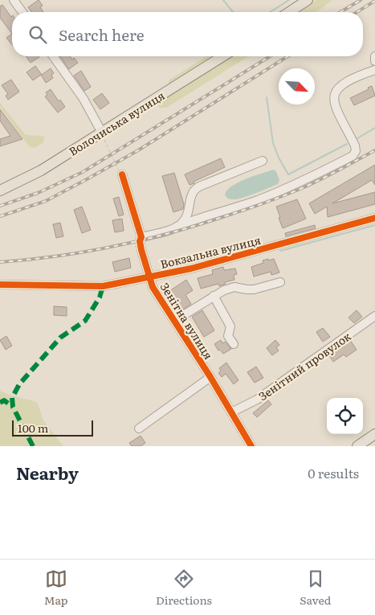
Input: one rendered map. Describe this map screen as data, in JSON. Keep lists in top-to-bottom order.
{
  "streets": {
    "main road": ["Волочиська вулиця"],
    "street": ["Вокзальна вулиця", "Зенітна вулиця", "Зенітний провулок"]
  },
  "crossings": [
    ["Вокзальна вулиця", "Зенітна вулиця"],
    ["Зенітна вулиця", "Зенітний провулок"]
  ],
  "scale_bar": "100 m",
  "north": "bottom right",
  "page": {
    "search": "Search here",
    "scale": "100 m",
    "heading": ["Nearby", "0 results"],
    "nav": ["Map", "Directions", "Saved"]
  }
}
